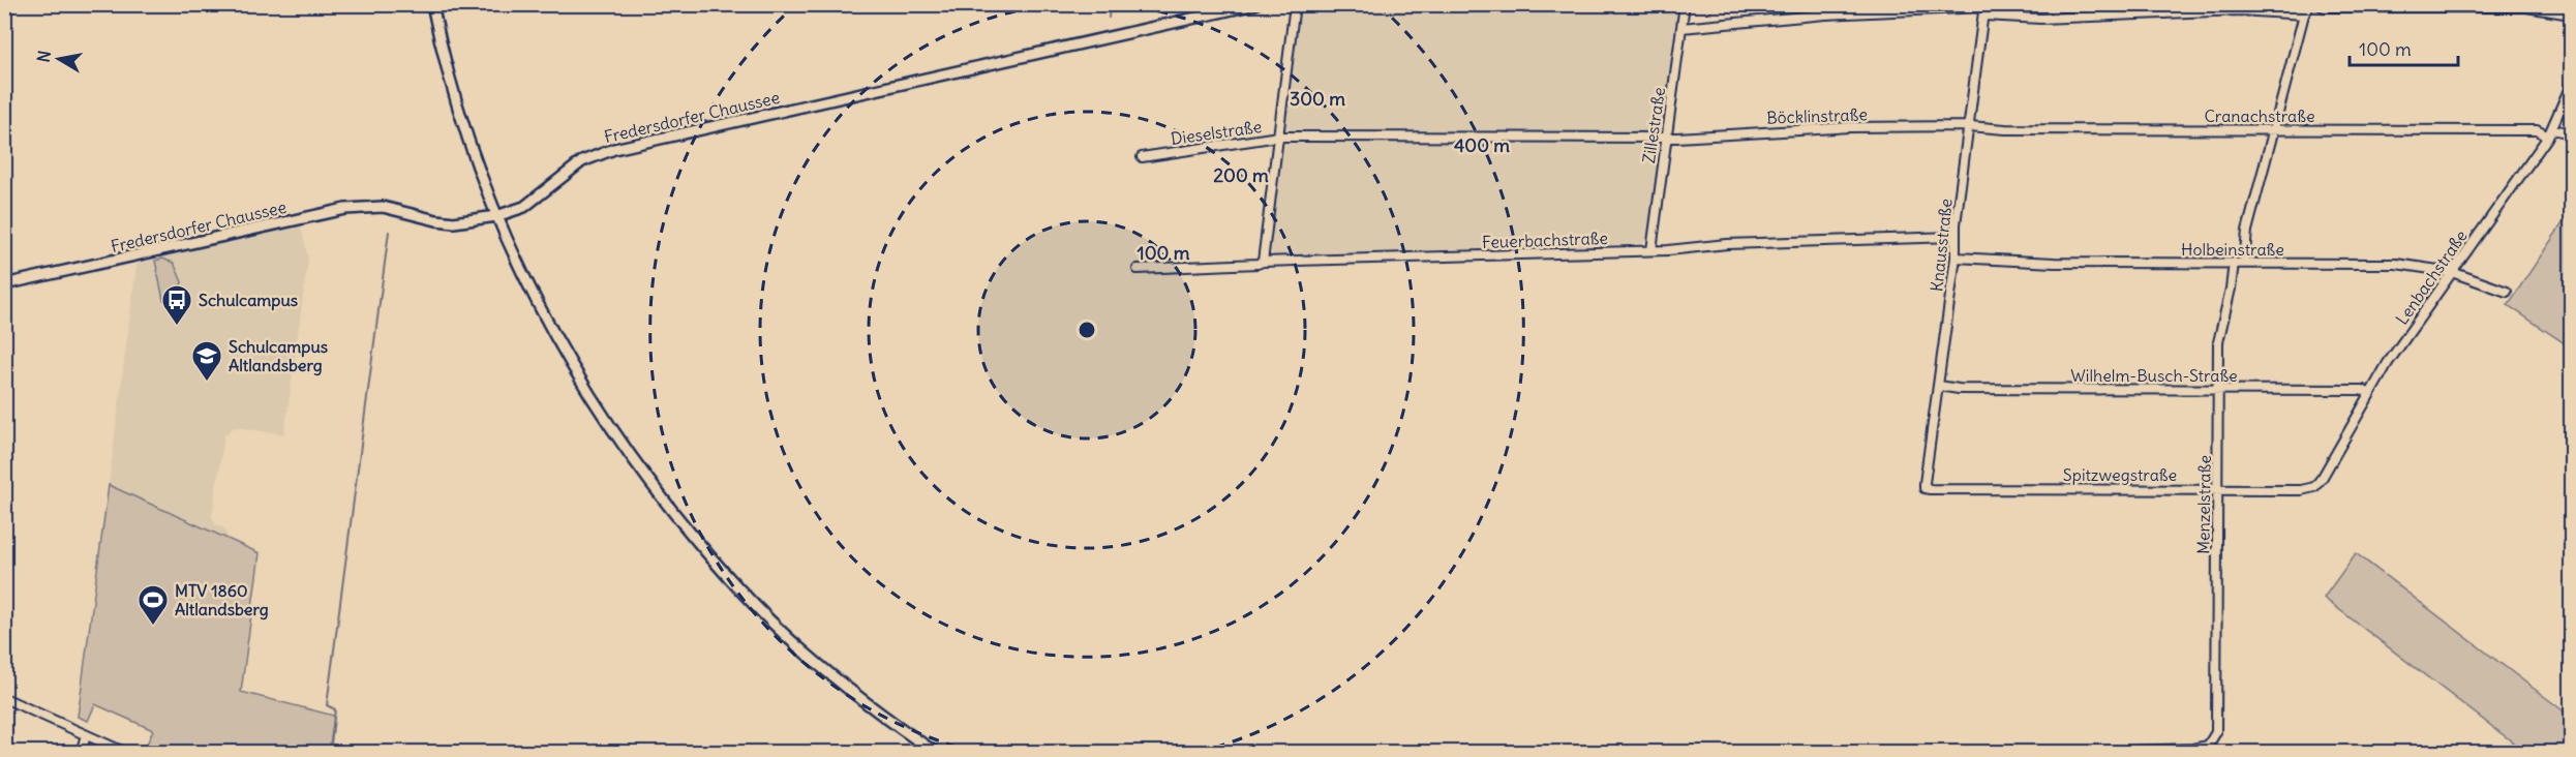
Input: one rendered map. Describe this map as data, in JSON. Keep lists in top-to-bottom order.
{
  "streets": {
    "main road": ["Fredersdorfer Chaussee"],
    "street": [
      "Böcklinstraße",
      "Cranachstraße",
      "Zillestraße",
      "Dieselstraße",
      "Feuerbachstraße",
      "Knausstraße",
      "Holbeinstraße",
      "Lenbachstraße",
      "Wilhelm-Busch-Straße",
      "Spitzwegstraße",
      "Menzelstraße"
    ]
  },
  "crossings": [
    ["Böcklinstraße", "Cranachstraße"],
    ["Böcklinstraße", "Zillestraße"],
    ["Böcklinstraße", "Dieselstraße"],
    ["Böcklinstraße", "Knausstraße"],
    ["Cranachstraße", "Knausstraße"],
    ["Cranachstraße", "Lenbachstraße"],
    ["Zillestraße", "Dieselstraße"],
    ["Zillestraße", "Feuerbachstraße"],
    ["Feuerbachstraße", "Knausstraße"],
    ["Knausstraße", "Holbeinstraße"],
    ["Knausstraße", "Wilhelm-Busch-Straße"],
    ["Knausstraße", "Spitzwegstraße"],
    ["Holbeinstraße", "Lenbachstraße"],
    ["Holbeinstraße", "Menzelstraße"],
    ["Lenbachstraße", "Wilhelm-Busch-Straße"],
    ["Lenbachstraße", "Spitzwegstraße"],
    ["Wilhelm-Busch-Straße", "Menzelstraße"],
    ["Spitzwegstraße", "Menzelstraße"]
  ],
  "places": {
    "bus stop": ["Schulcampus"],
    "school or university": ["Schulcampus Altlandsberg"],
    "sports": ["MTV 1860 Altlandsberg"]
  },
  "scale_bar": "100 m",
  "north": "left",
  "rings": [
    "300 m",
    "400 m",
    "200 m",
    "100 m"
  ]
}
